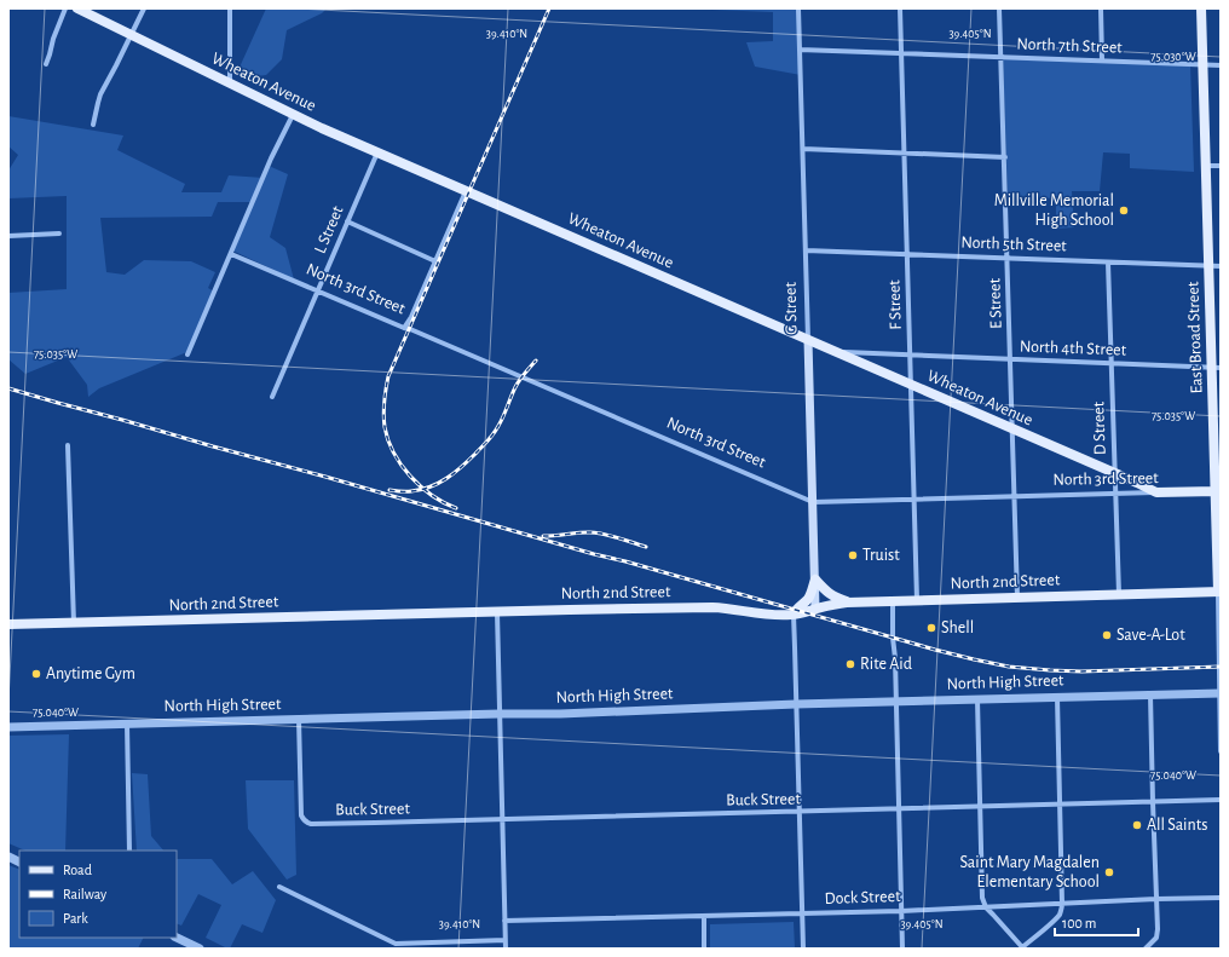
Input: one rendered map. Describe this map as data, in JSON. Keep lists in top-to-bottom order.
{
  "streets": {
    "main road": [
      "Wheaton Avenue",
      "North 3rd Street",
      "G Street",
      "East Broad Street",
      "North 2nd Street"
    ],
    "street": [
      "North 7th Street",
      "L Street",
      "North 5th Street",
      "E Street",
      "F Street",
      "North 4th Street",
      "D Street",
      "North High Street",
      "Buck Street",
      "Dock Street"
    ]
  },
  "crossings": [
    ["North 7th Street", "E Street"],
    ["North 7th Street", "F Street"],
    ["North 7th Street", "G Street"],
    ["North 7th Street", "East Broad Street"],
    ["Wheaton Avenue", "L Street"],
    ["Wheaton Avenue", "North 3rd Street"],
    ["Wheaton Avenue", "E Street"],
    ["Wheaton Avenue", "F Street"],
    ["Wheaton Avenue", "G Street"],
    ["Wheaton Avenue", "North 4th Street"],
    ["Wheaton Avenue", "D Street"],
    ["L Street", "North 3rd Street"],
    ["North 5th Street", "E Street"],
    ["North 5th Street", "F Street"],
    ["North 5th Street", "G Street"],
    ["North 5th Street", "East Broad Street"],
    ["North 5th Street", "D Street"],
    ["North 3rd Street", "E Street"],
    ["North 3rd Street", "F Street"],
    ["North 3rd Street", "G Street"],
    ["North 3rd Street", "East Broad Street"],
    ["North 3rd Street", "D Street"],
    ["E Street", "North 4th Street"],
    ["E Street", "North 2nd Street"],
    ["F Street", "North 4th Street"],
    ["F Street", "North 2nd Street"],
    ["G Street", "North 2nd Street"],
    ["East Broad Street", "North 4th Street"],
    ["East Broad Street", "North 2nd Street"],
    ["East Broad Street", "North High Street"],
    ["North 4th Street", "D Street"],
    ["D Street", "North 2nd Street"],
    ["North High Street", "Buck Street"]
  ],
  "places": [
    "Millville Memorial High School",
    "Truist",
    "Shell",
    "Save-A-Lot",
    "Rite Aid",
    "Anytime Gym",
    "All Saints",
    "Saint Mary Magdalen Elementary School"
  ],
  "legend": ["Road", "Railway", "Park"],
  "scale_bar": "100 m",
  "coordinates": [
    "39.410°N",
    "39.405°N",
    "75.030°W",
    "75.035°W",
    "75.040°W"
  ]
}
